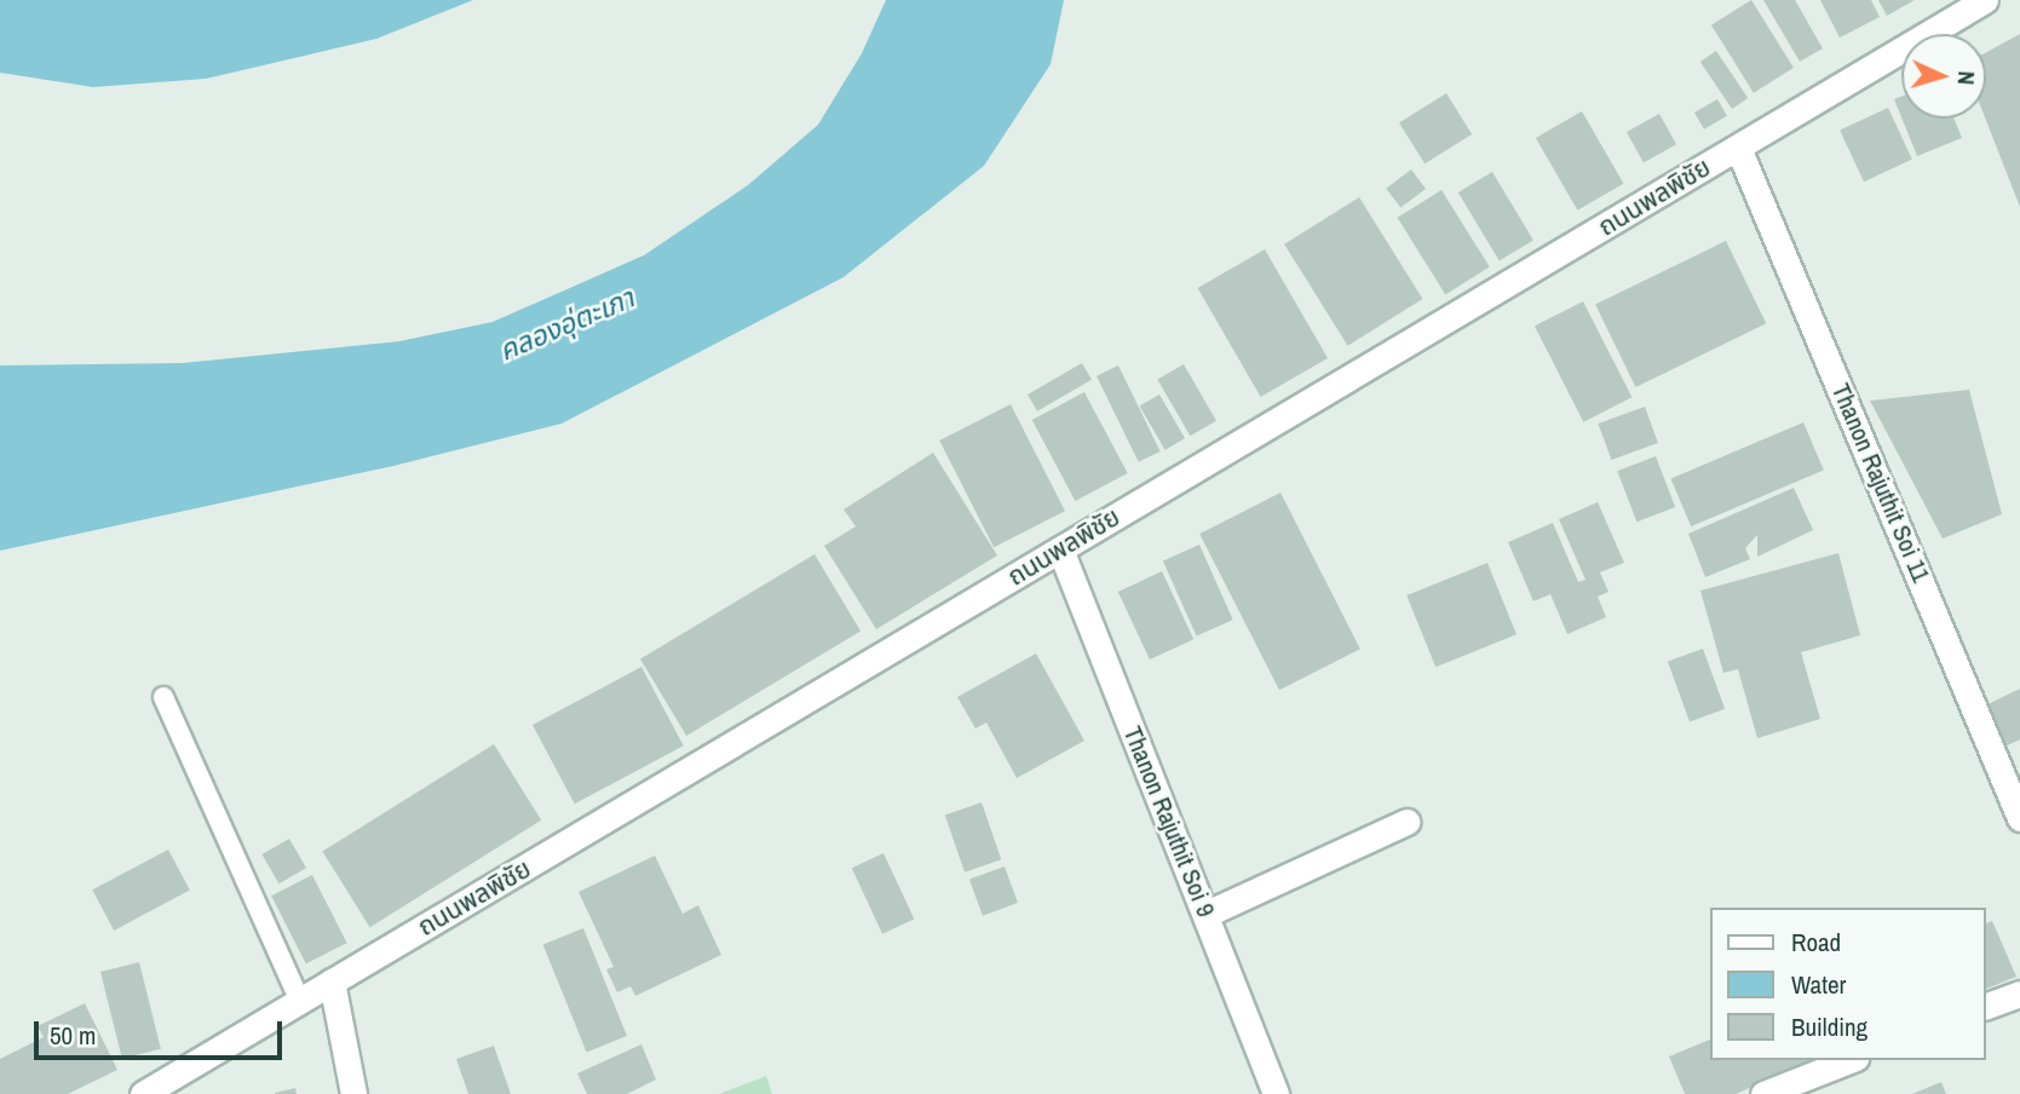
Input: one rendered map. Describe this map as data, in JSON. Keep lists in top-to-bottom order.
{
  "streets": {
    "street": ["ถนนพลพิชัย", "Thanon Rajuthit Soi 11", "Thanon Rajuthit Soi 9"]
  },
  "crossings": [
    ["ถนนพลพิชัย", "Thanon Rajuthit Soi 11"],
    ["ถนนพลพิชัย", "Thanon Rajuthit Soi 9"]
  ],
  "water": ["คลองอุ่ตะเภา"],
  "legend": ["Road", "Water", "Building"],
  "scale_bar": "50 m",
  "north": "right"
}
